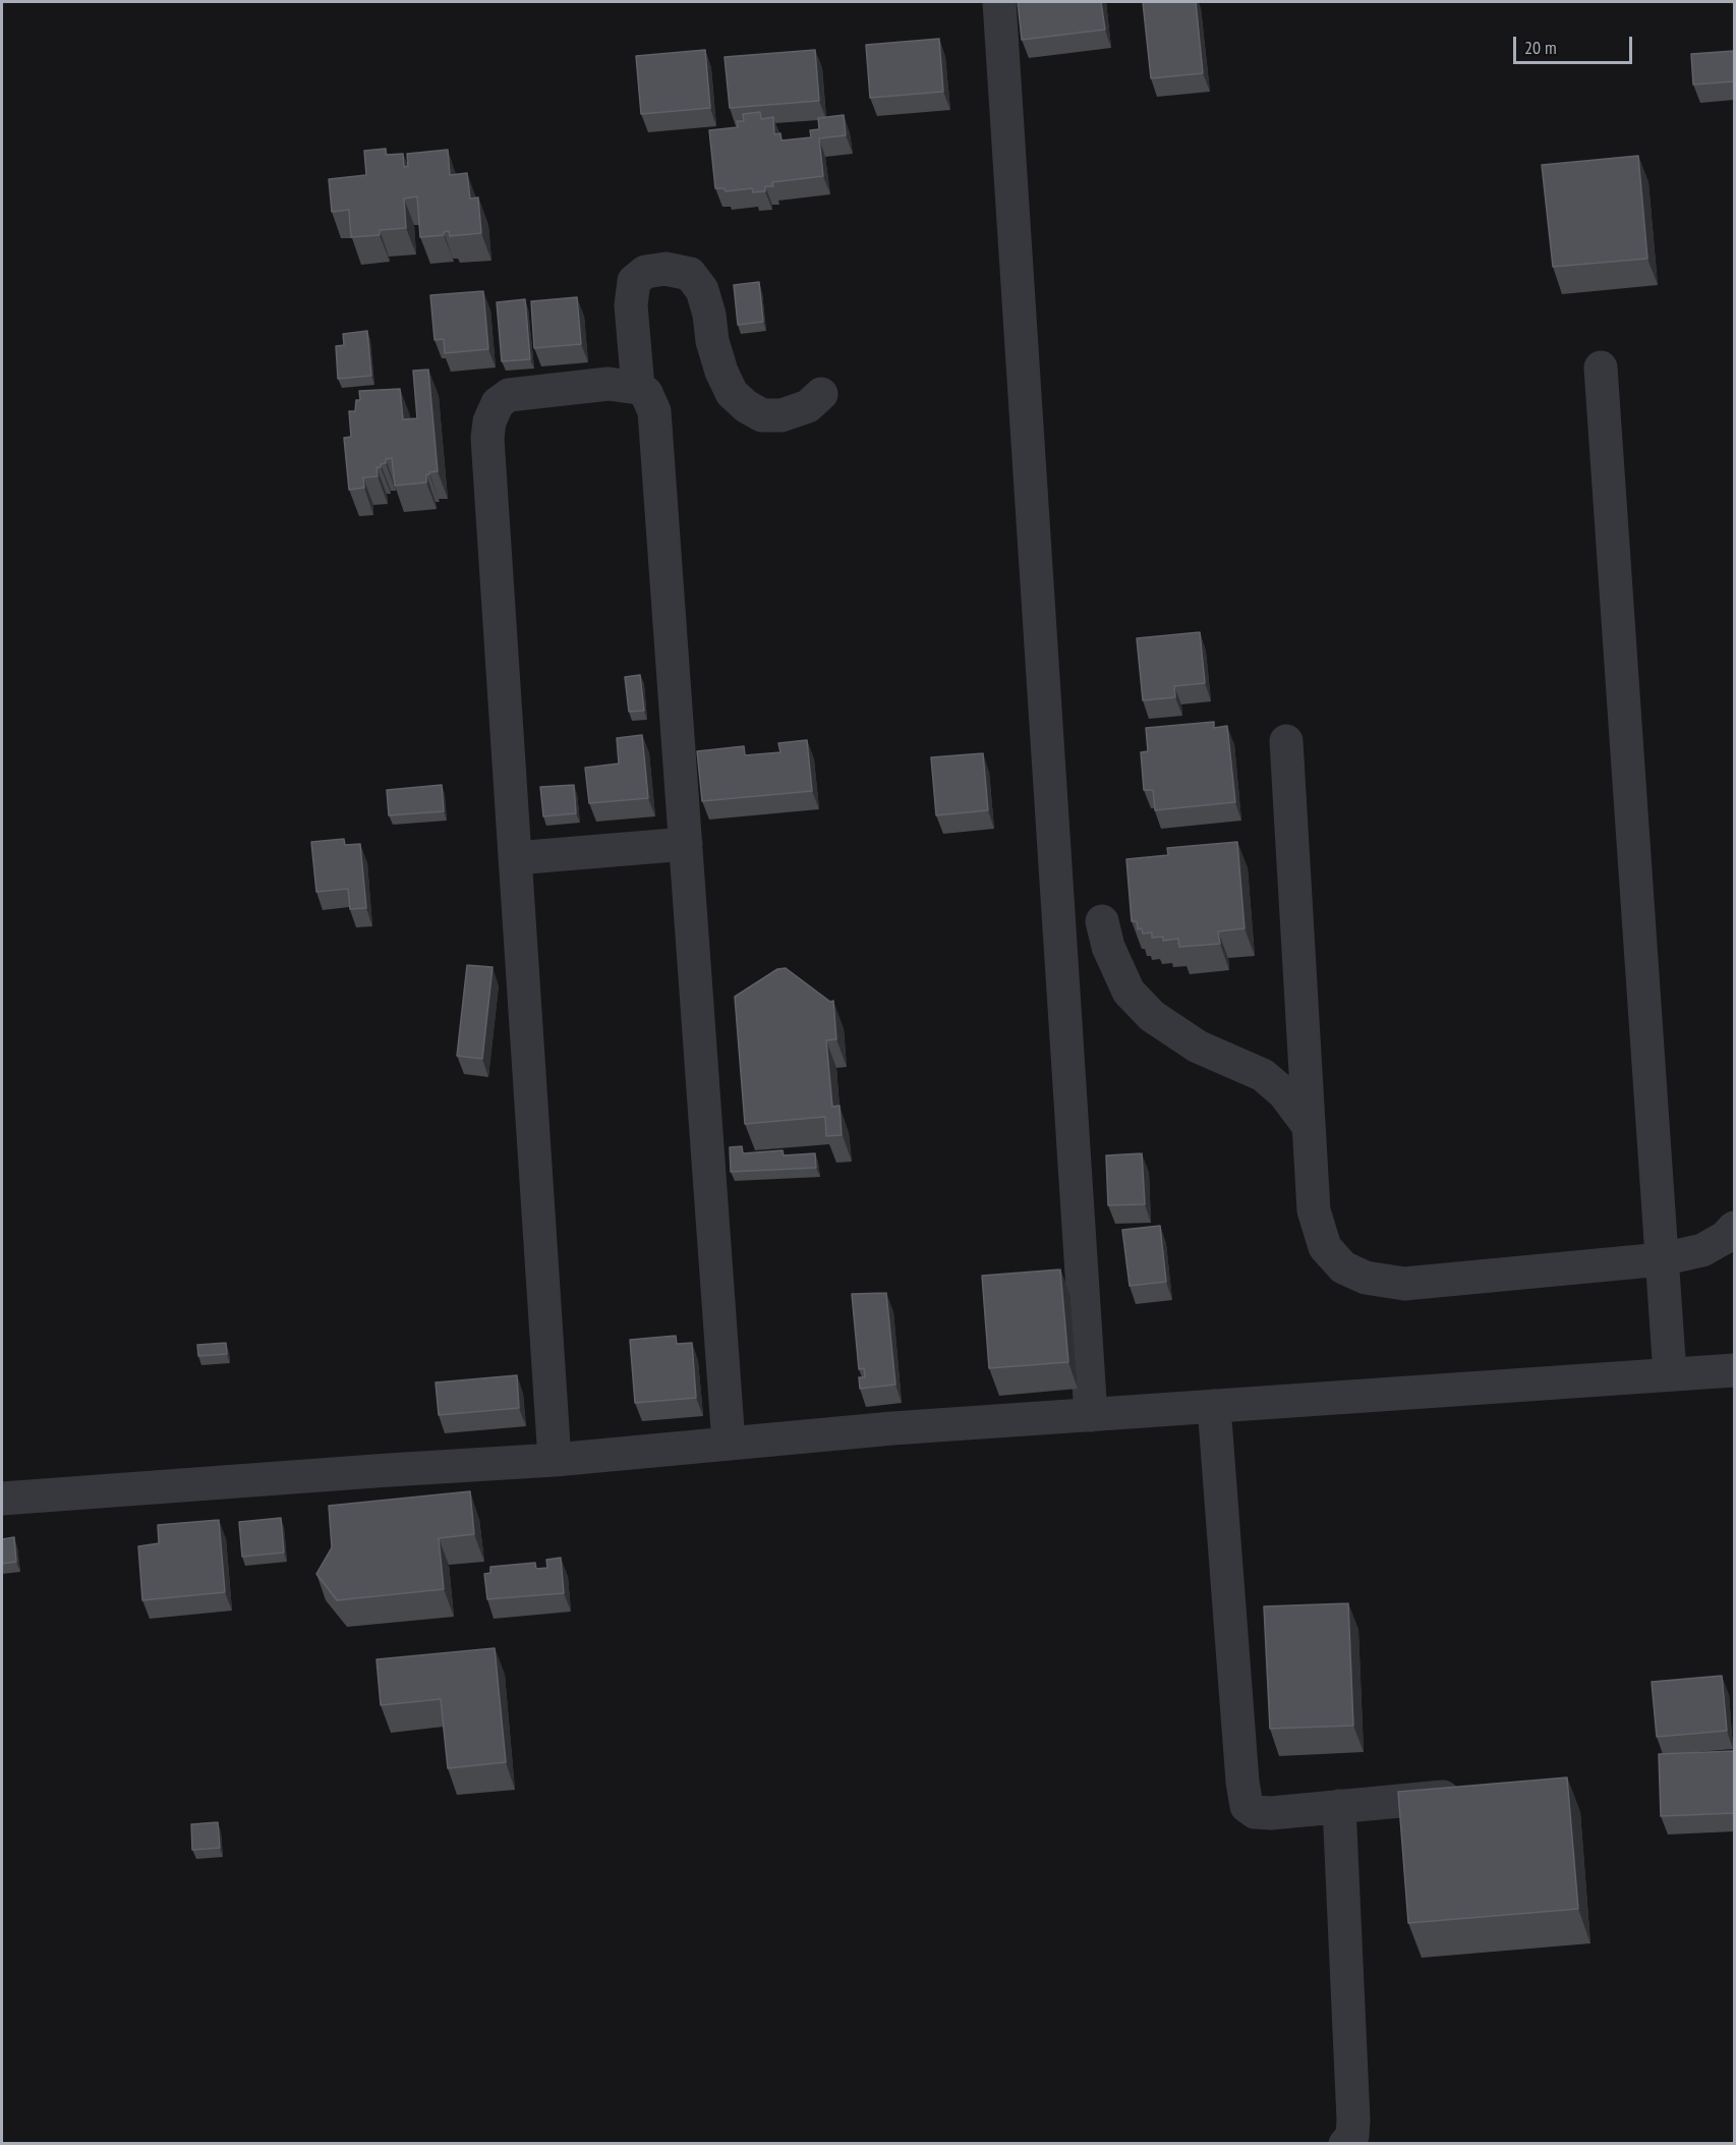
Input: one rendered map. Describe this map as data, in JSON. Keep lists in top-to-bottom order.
{
  "scale_bar": "20 m"
}
